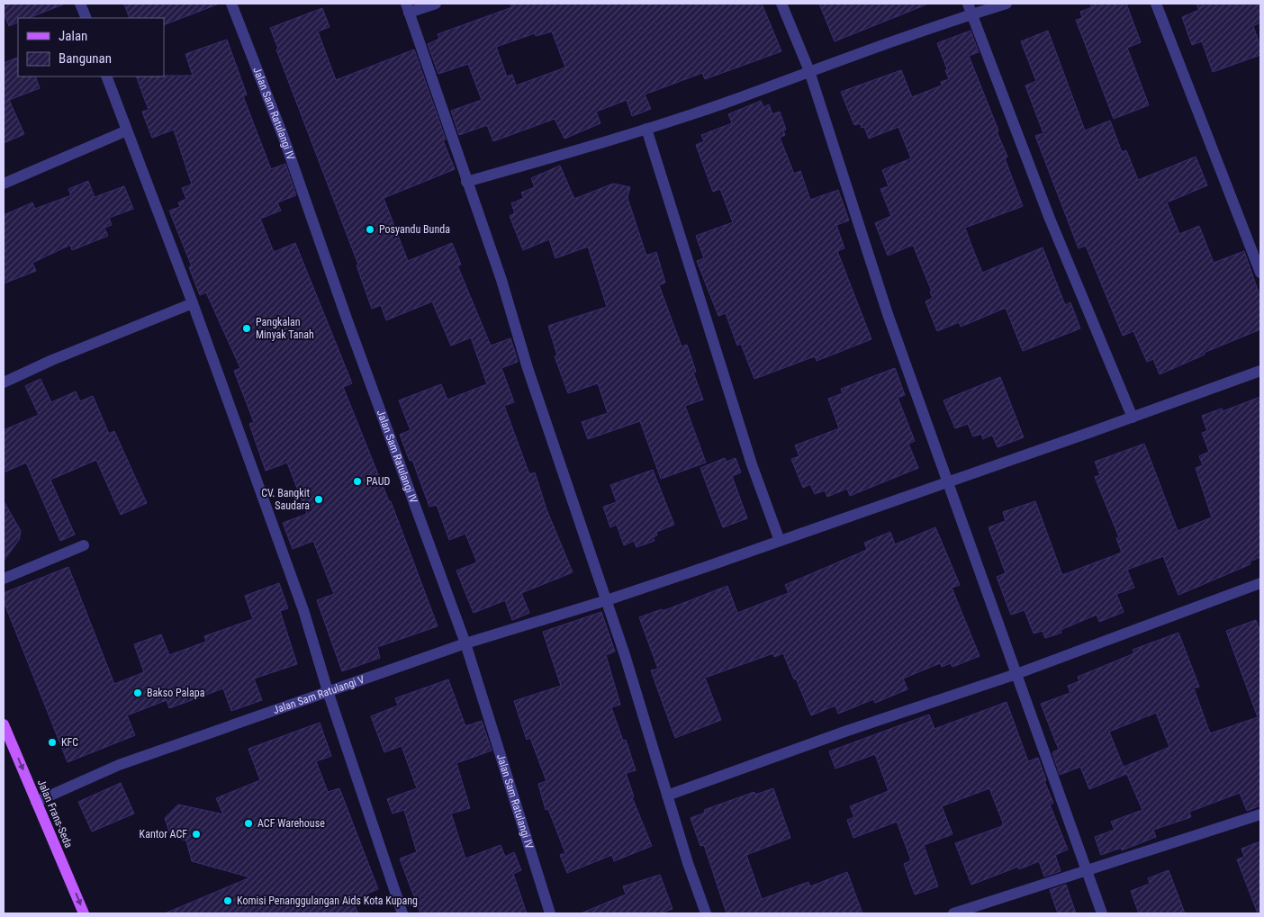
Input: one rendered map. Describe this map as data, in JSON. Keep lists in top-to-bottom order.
{
  "streets": {
    "main road": ["Jalan Frans-Seda"],
    "street": ["Jalan Sam Ratulangi IV", "Jalan Sam Ratulangi V"]
  },
  "crossings": [
    ["Jalan Sam Ratulangi IV", "Jalan Sam Ratulangi V"],
    ["Jalan Sam Ratulangi V", "Jalan Frans-Seda"]
  ],
  "one_way": ["Jalan Frans-Seda"],
  "places": [
    "Posyandu Bunda",
    "Pangkalan Minyak Tanah",
    "PAUD",
    "CV. Bangkit Saudara",
    "Bakso Palapa",
    "KFC",
    "ACF Warehouse",
    "Kantor ACF",
    "Komisi Penanggulangan Aids Kota Kupang"
  ],
  "legend": ["Jalan", "Bangunan"]
}
